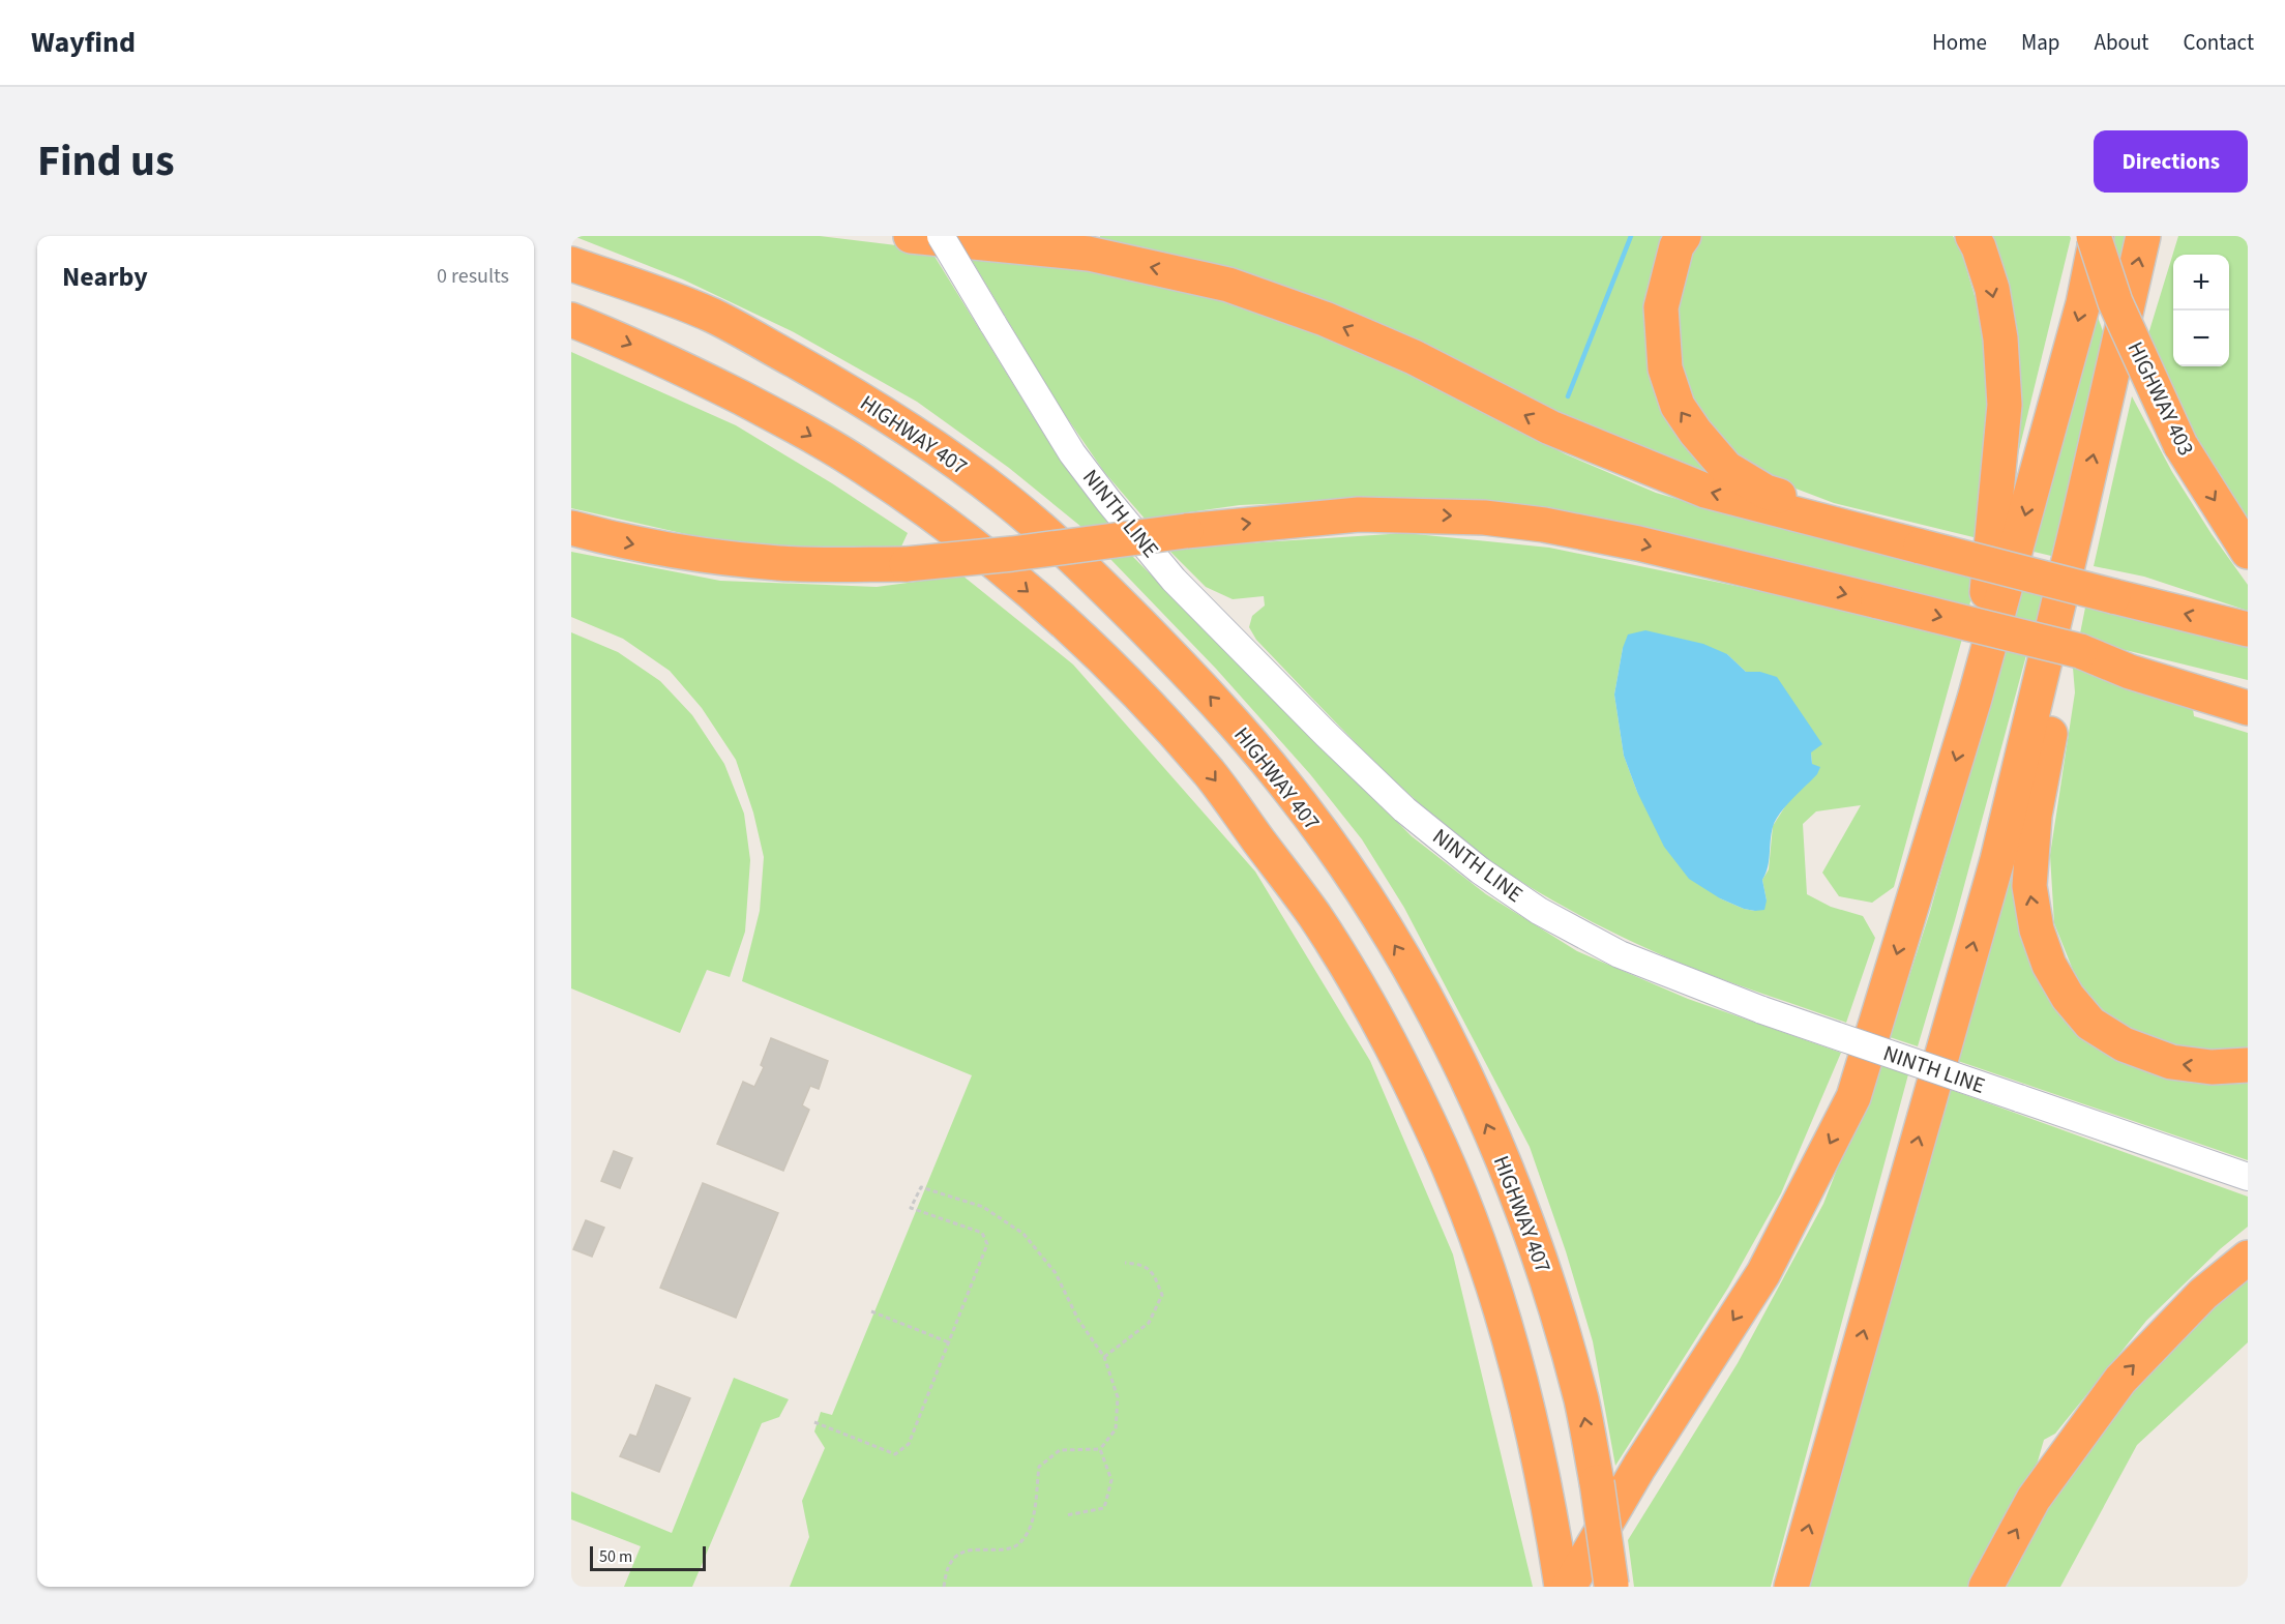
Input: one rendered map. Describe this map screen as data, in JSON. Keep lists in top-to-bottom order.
{
  "streets": {
    "highway": ["HIGHWAY 403", "HIGHWAY 407"],
    "main road": ["NINTH LINE"]
  },
  "one_way": ["HIGHWAY 403"],
  "scale_bar": "50 m",
  "page": {
    "header": "Wayfind",
    "nav": [
      "Home",
      "Map",
      "About",
      "Contact"
    ],
    "title": "Find us",
    "buttons": "Directions",
    "heading": ["Nearby", "0 results"],
    "map_buttons": ["+", "−"],
    "scale": "50 m"
  }
}
